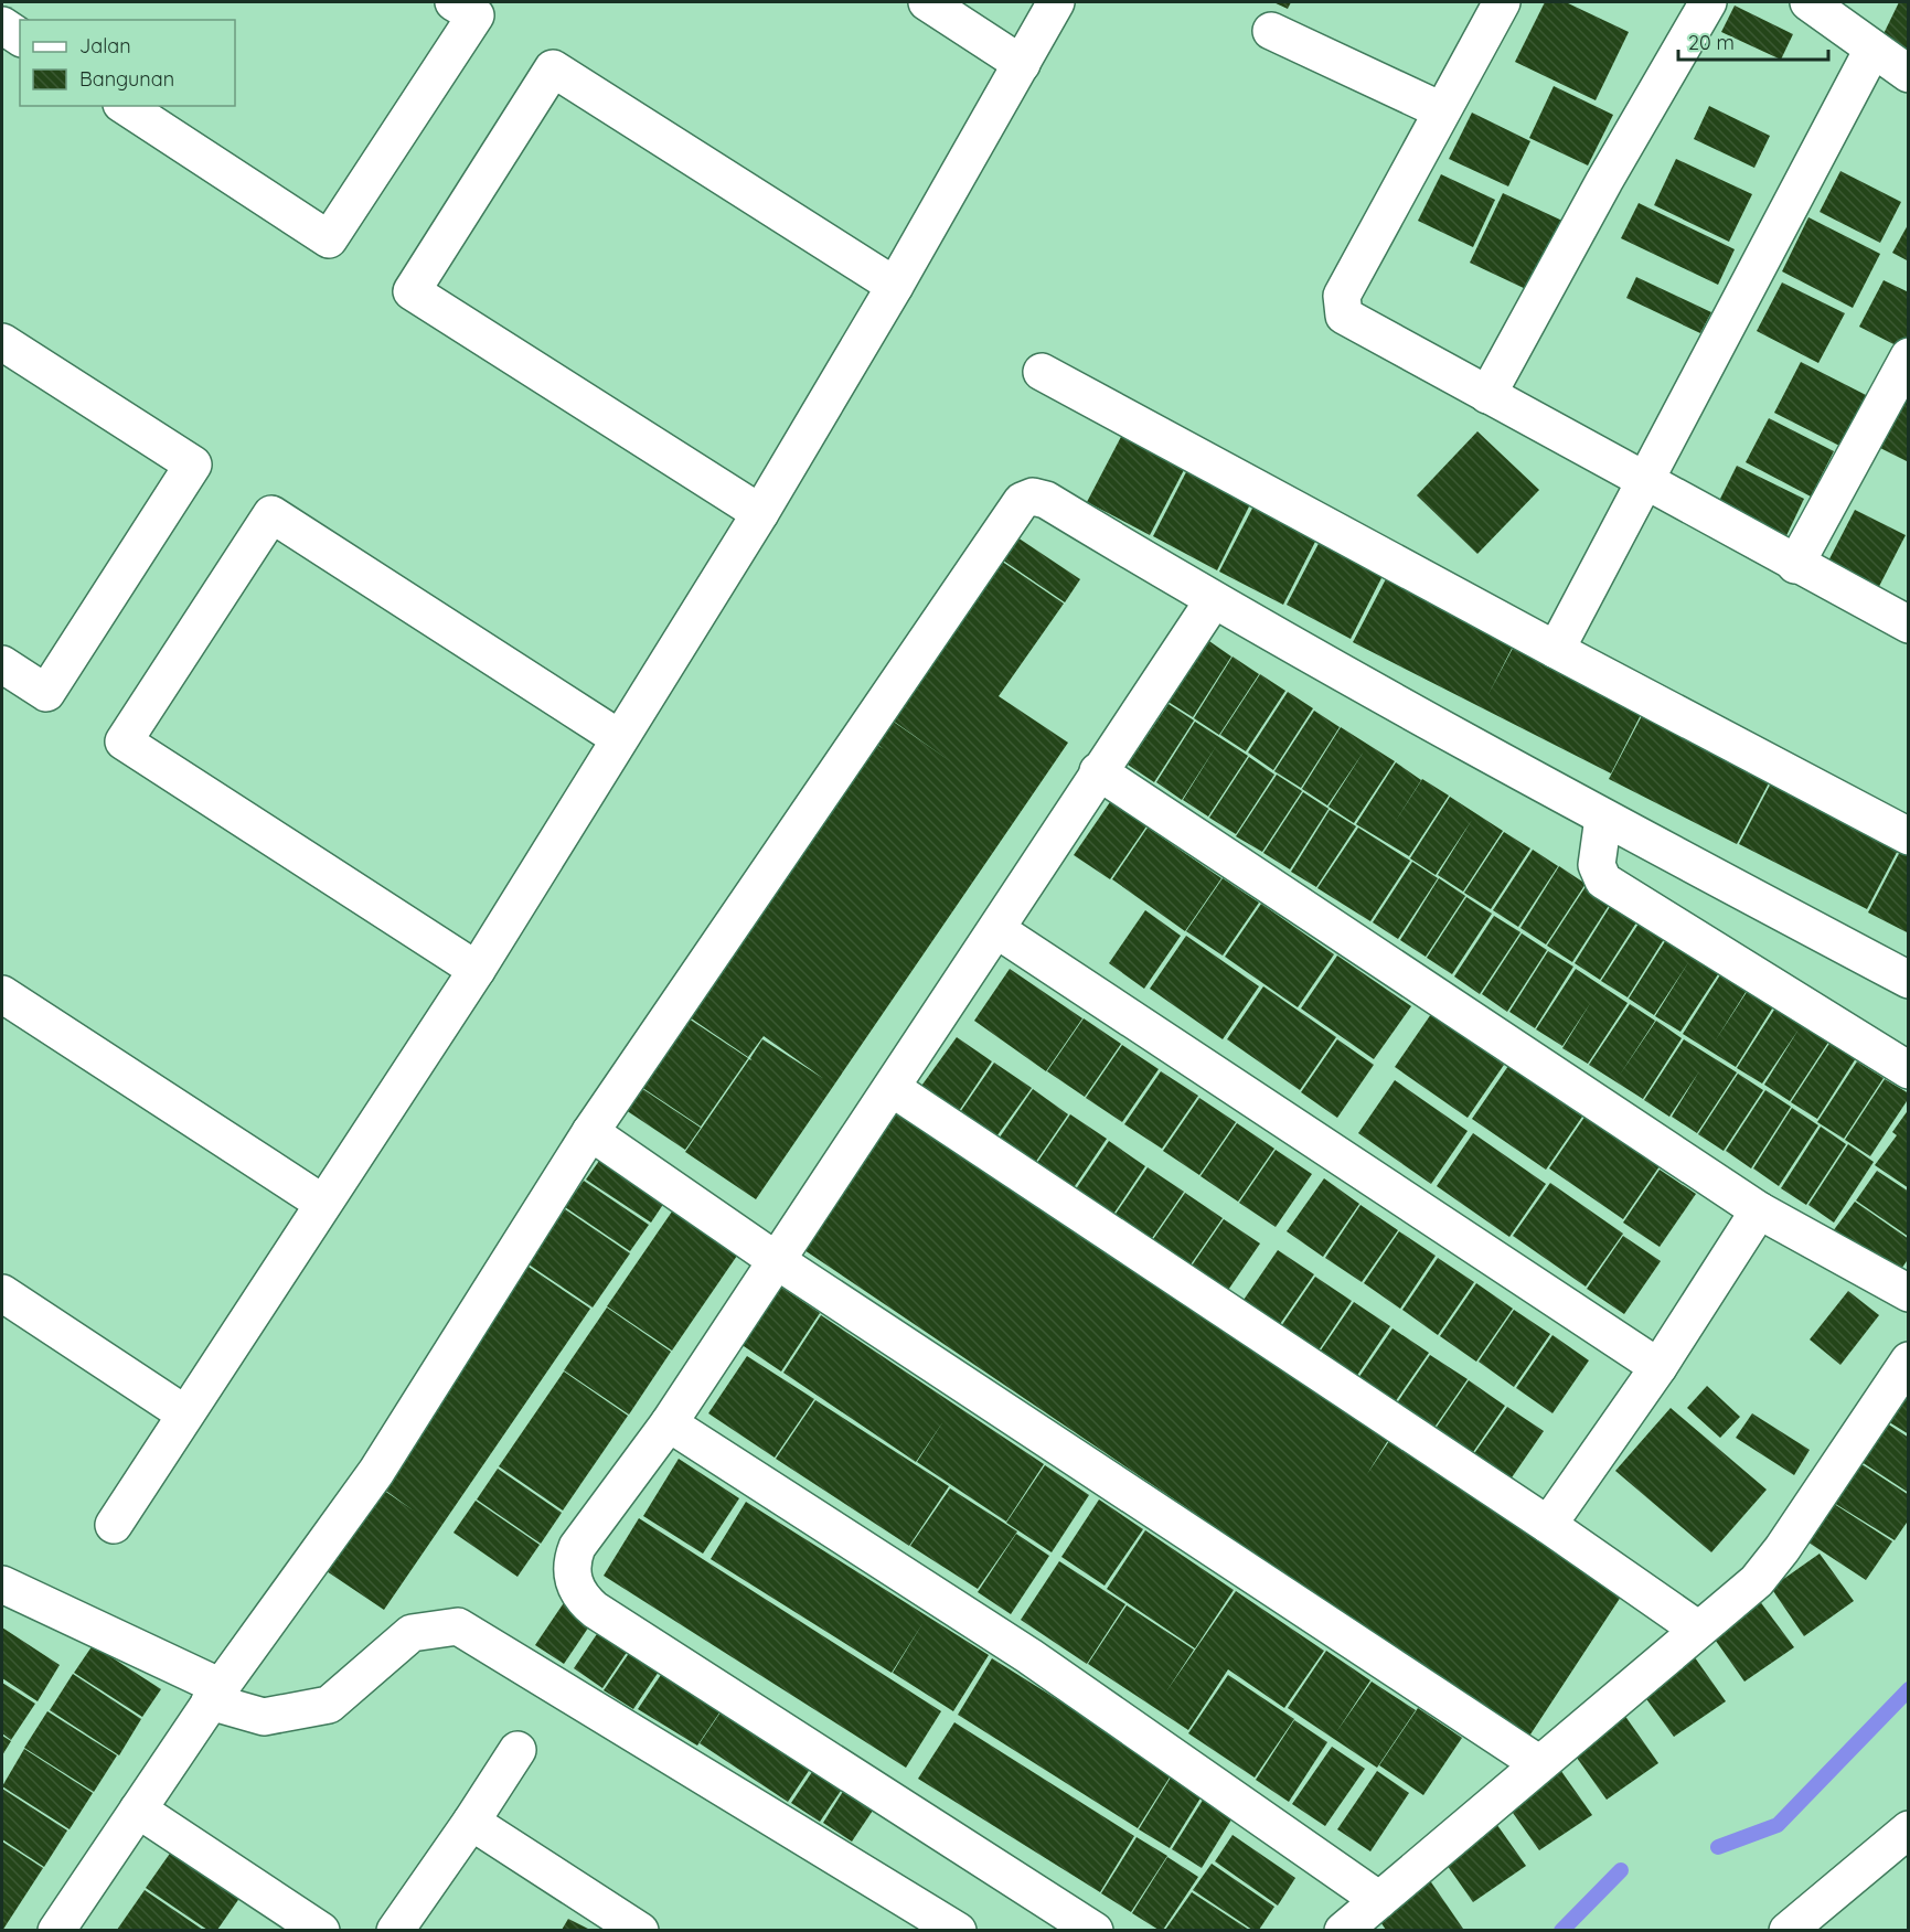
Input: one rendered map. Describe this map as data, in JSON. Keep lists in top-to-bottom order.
{
  "legend": ["Jalan", "Bangunan"],
  "scale_bar": "20 m"
}
